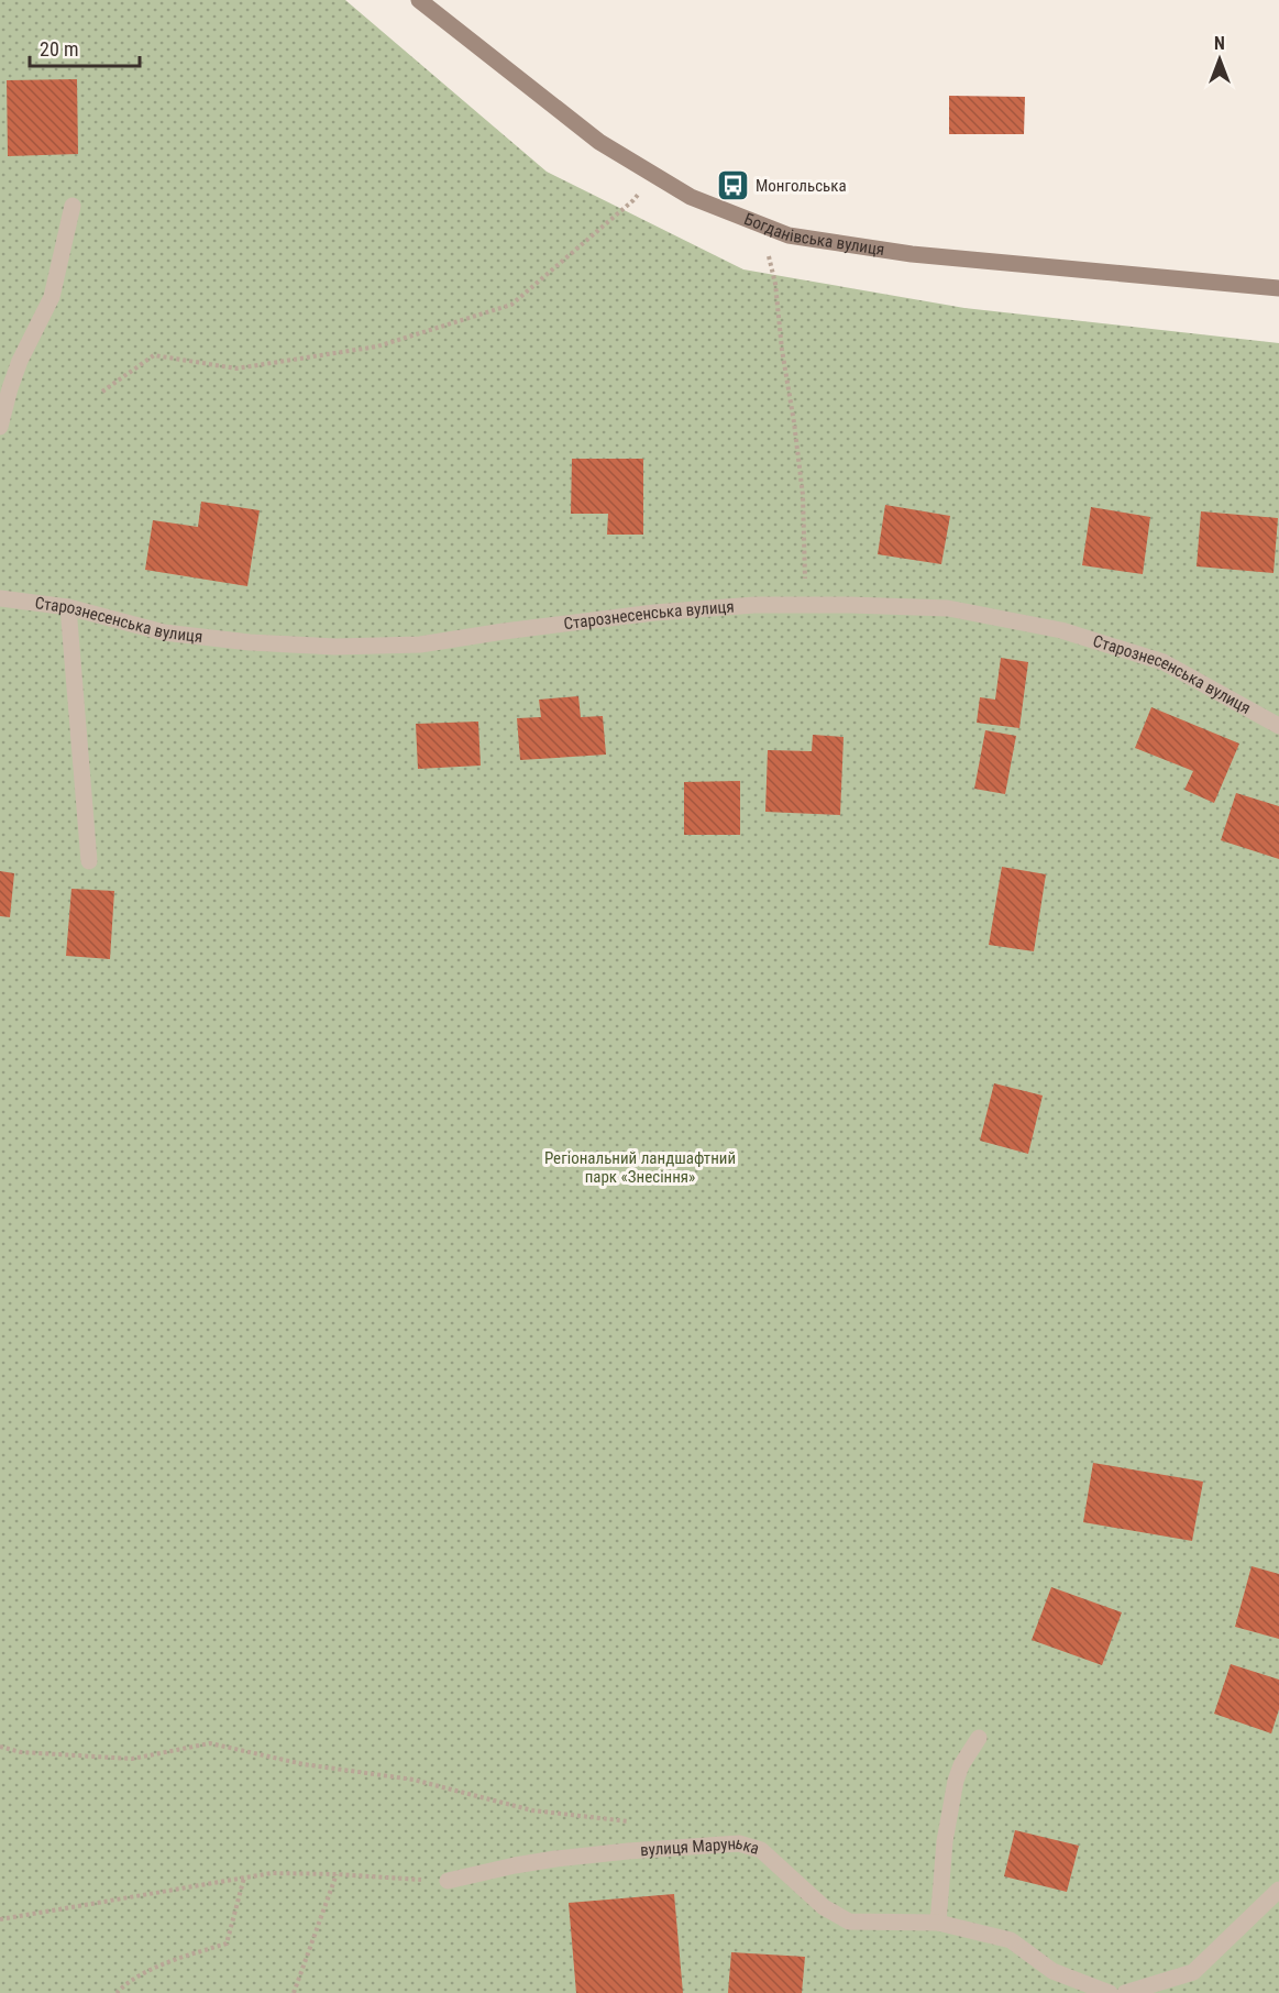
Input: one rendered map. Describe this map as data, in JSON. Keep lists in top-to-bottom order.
{
  "streets": {
    "main road": ["Богданівська вулиця"],
    "street": ["Старознесенська вулиця", "вулиця Марунька"]
  },
  "parks": ["Регіональний ландшафтний парк «Знесіння»"],
  "places": {
    "bus stop": ["Монгольська"]
  },
  "scale_bar": "20 m",
  "north": "top"
}
